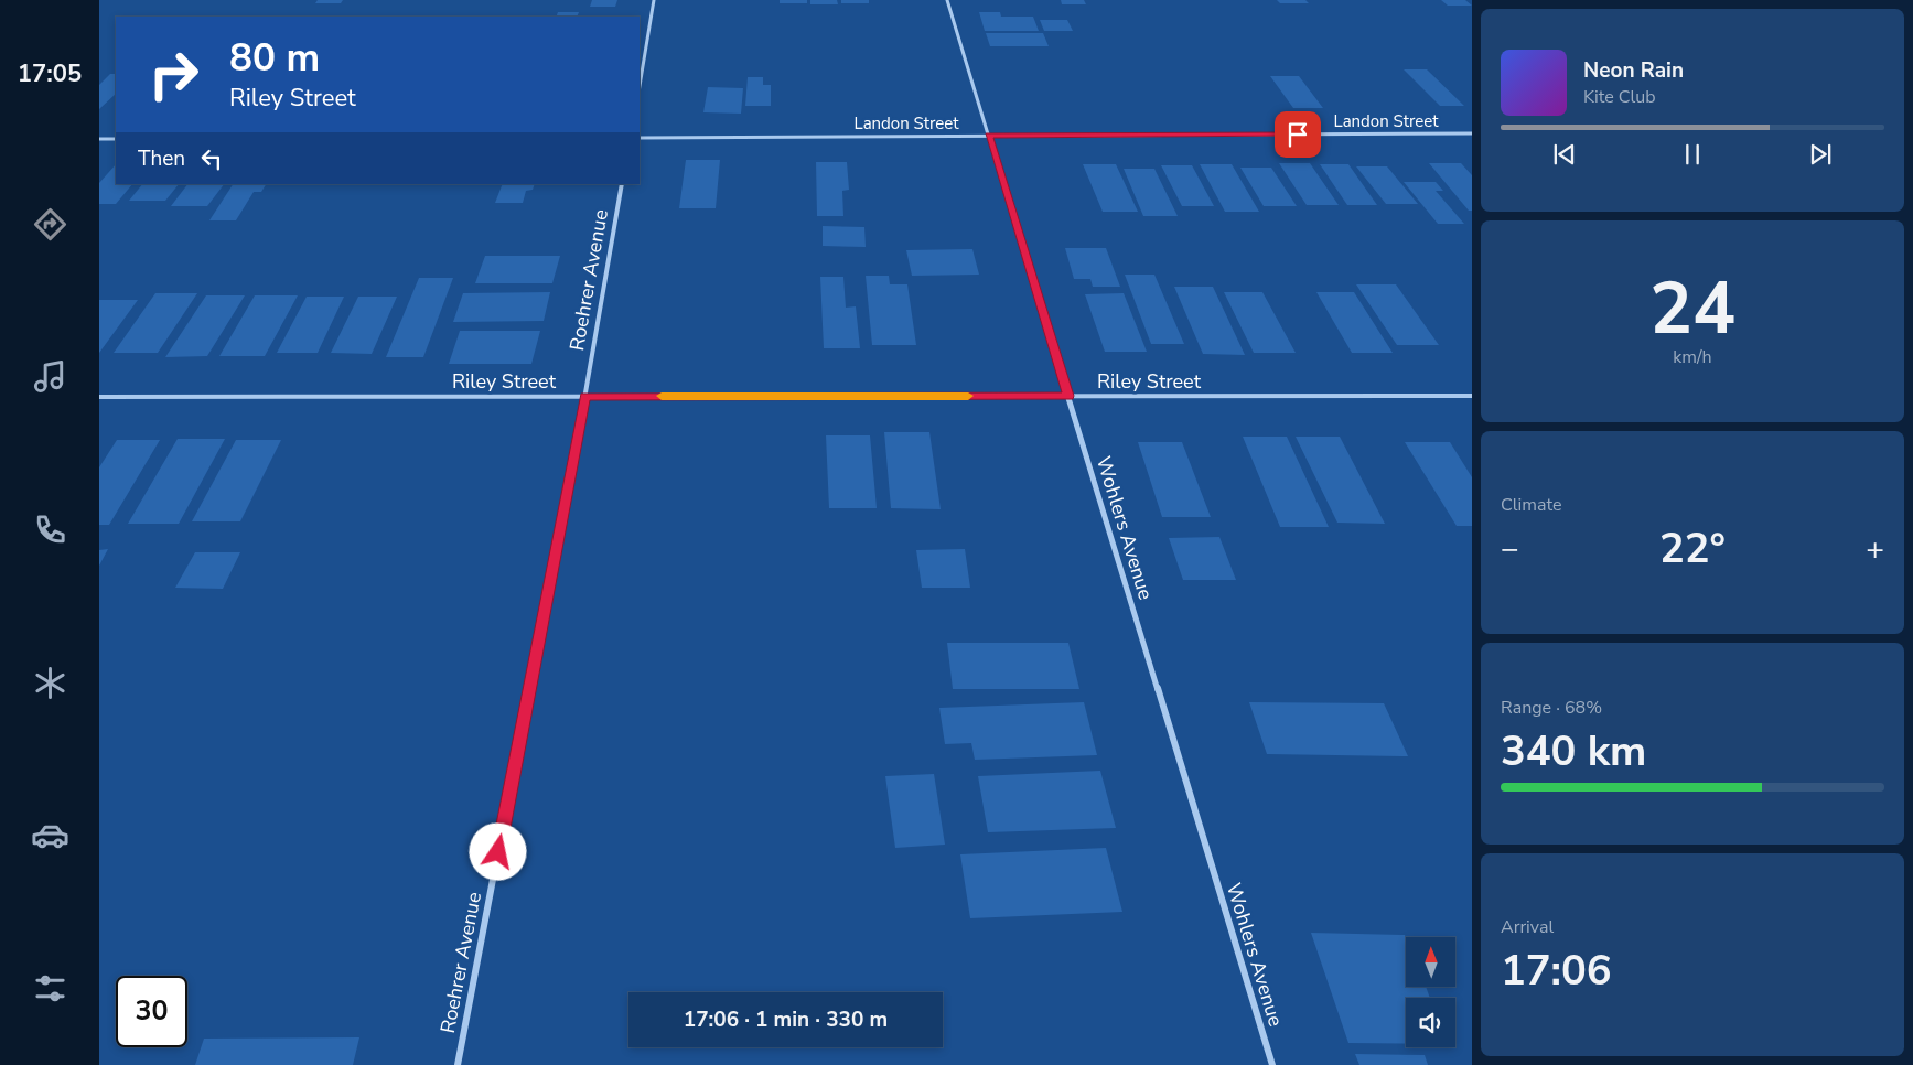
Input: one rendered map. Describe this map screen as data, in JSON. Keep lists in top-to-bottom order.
{
  "streets": {
    "street": [
      "Landon Street",
      "Roehrer Avenue",
      "Riley Street",
      "Wohlers Avenue"
    ]
  },
  "crossings": [
    ["Landon Street", "Wohlers Avenue"],
    ["Roehrer Avenue", "Riley Street"],
    ["Riley Street", "Wohlers Avenue"]
  ],
  "north": "top",
  "page": {
    "tabs": "17:05",
    "turn": ["80 m", "Riley Street"],
    "song": ["Neon Rain", "Kite Club"],
    "then": "Then",
    "tile": [
      ["24", "km/h"],
      "Climate",
      ["Range · 68%", "340 km"],
      ["Arrival", "17:06"]
    ],
    "heat": ["−", "22°", "+"],
    "limit": "30",
    "trip": "17:06 · 1 min · 330 m"
  }
}
